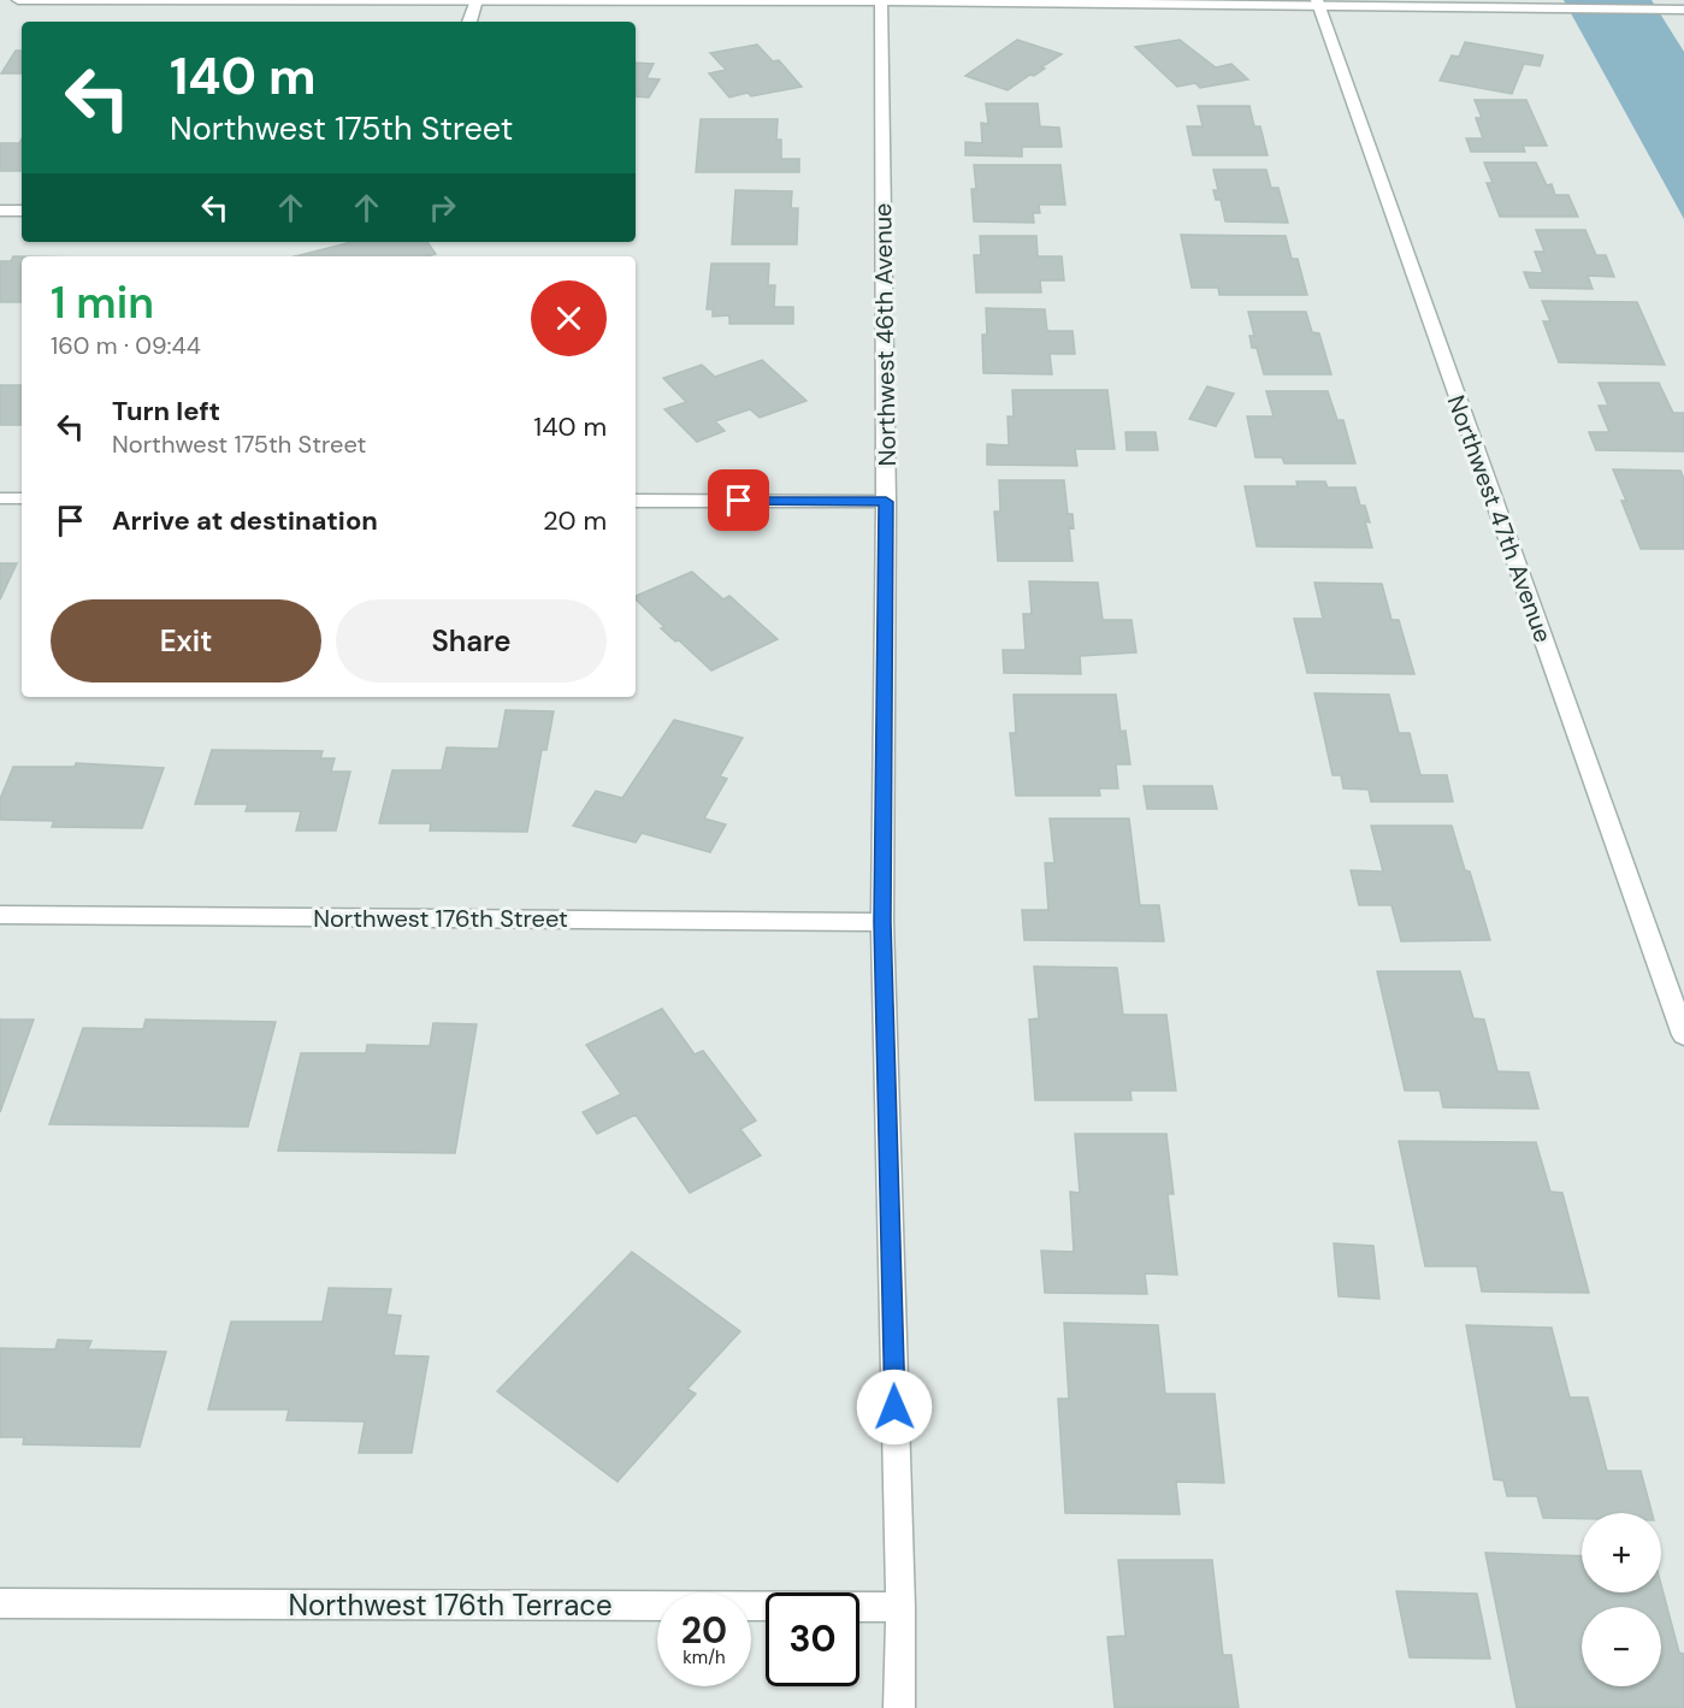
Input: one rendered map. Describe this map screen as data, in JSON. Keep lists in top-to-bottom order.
{
  "streets": {
    "street": [
      "Northwest 46th Avenue",
      "Northwest 47th Avenue",
      "Northwest 176th Street",
      "Northwest 176th Terrace"
    ]
  },
  "crossings": [
    ["Northwest 46th Avenue", "Northwest 176th Street"],
    ["Northwest 46th Avenue", "Northwest 176th Terrace"]
  ],
  "page": {
    "turn": ["140 m", "Northwest 175th Street"],
    "heading": ["1 min", "160 m · 09:44"],
    "list": [
      {
        "name": "Turn left",
        "note": "Northwest 175th Street",
        "value": "140 m"
      },
      {
        "name": "Arrive at destination",
        "value": "20 m"
      }
    ],
    "buttons": ["Exit", "Share"],
    "map_buttons": ["+", "−"],
    "speed": "20 km/h",
    "limit": "30"
  }
}
